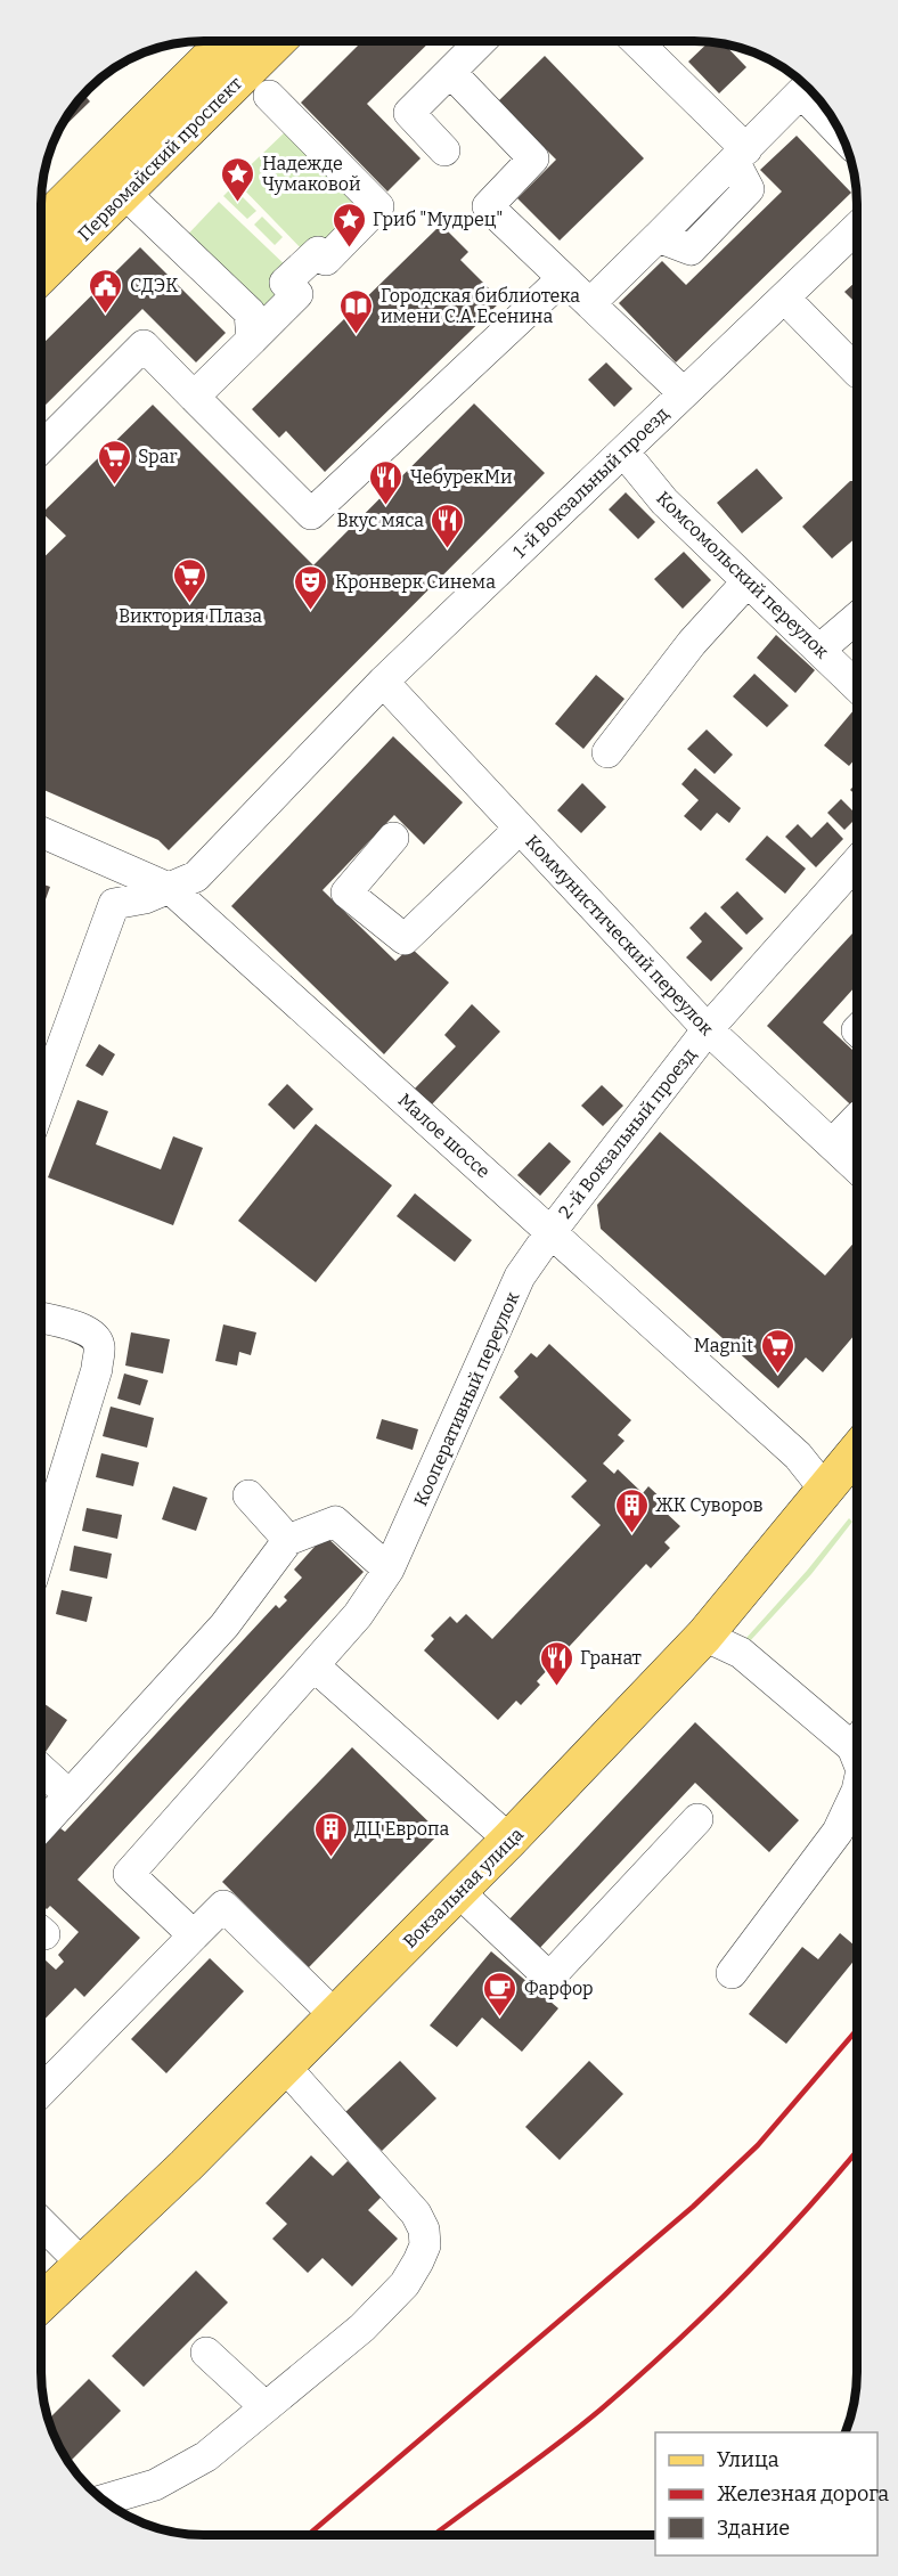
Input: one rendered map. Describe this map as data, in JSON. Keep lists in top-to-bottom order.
{
  "streets": {
    "main road": ["Первомайский проспект", "Вокзальная улица"],
    "street": [
      "1-й Вокзальный проезд",
      "Комсомольский переулок",
      "Коммунистический переулок",
      "2-й Вокзальный проезд",
      "Малое шоссе",
      "Кооперативный переулок"
    ]
  },
  "crossings": [
    ["1-й Вокзальный проезд", "Комсомольский переулок"],
    ["1-й Вокзальный проезд", "Коммунистический переулок"],
    ["1-й Вокзальный проезд", "Малое шоссе"],
    ["Коммунистический переулок", "2-й Вокзальный проезд"],
    ["2-й Вокзальный проезд", "Малое шоссе"],
    ["2-й Вокзальный проезд", "Кооперативный переулок"],
    ["Малое шоссе", "Кооперативный переулок"],
    ["Малое шоссе", "Вокзальная улица"]
  ],
  "places": {
    "place": ["Надежде Чумаковой", "Гриб \"Мудрец\""],
    "public building": ["СДЭК"],
    "library": ["Городская библиотека имени С.А.Есенина"],
    "supermarket": ["Spar", "Виктория Плаза", "Magnit"],
    "restaurant": ["ЧебурекМи", "Вкус мяса", "Гранат"],
    "theatre": ["Кронверк Синема"],
    "building": ["ЖК Суворов", "ДЦ Европа"],
    "cafe": ["Фарфор"]
  },
  "legend": ["Улица", "Железная дорога", "Здание"]
}
